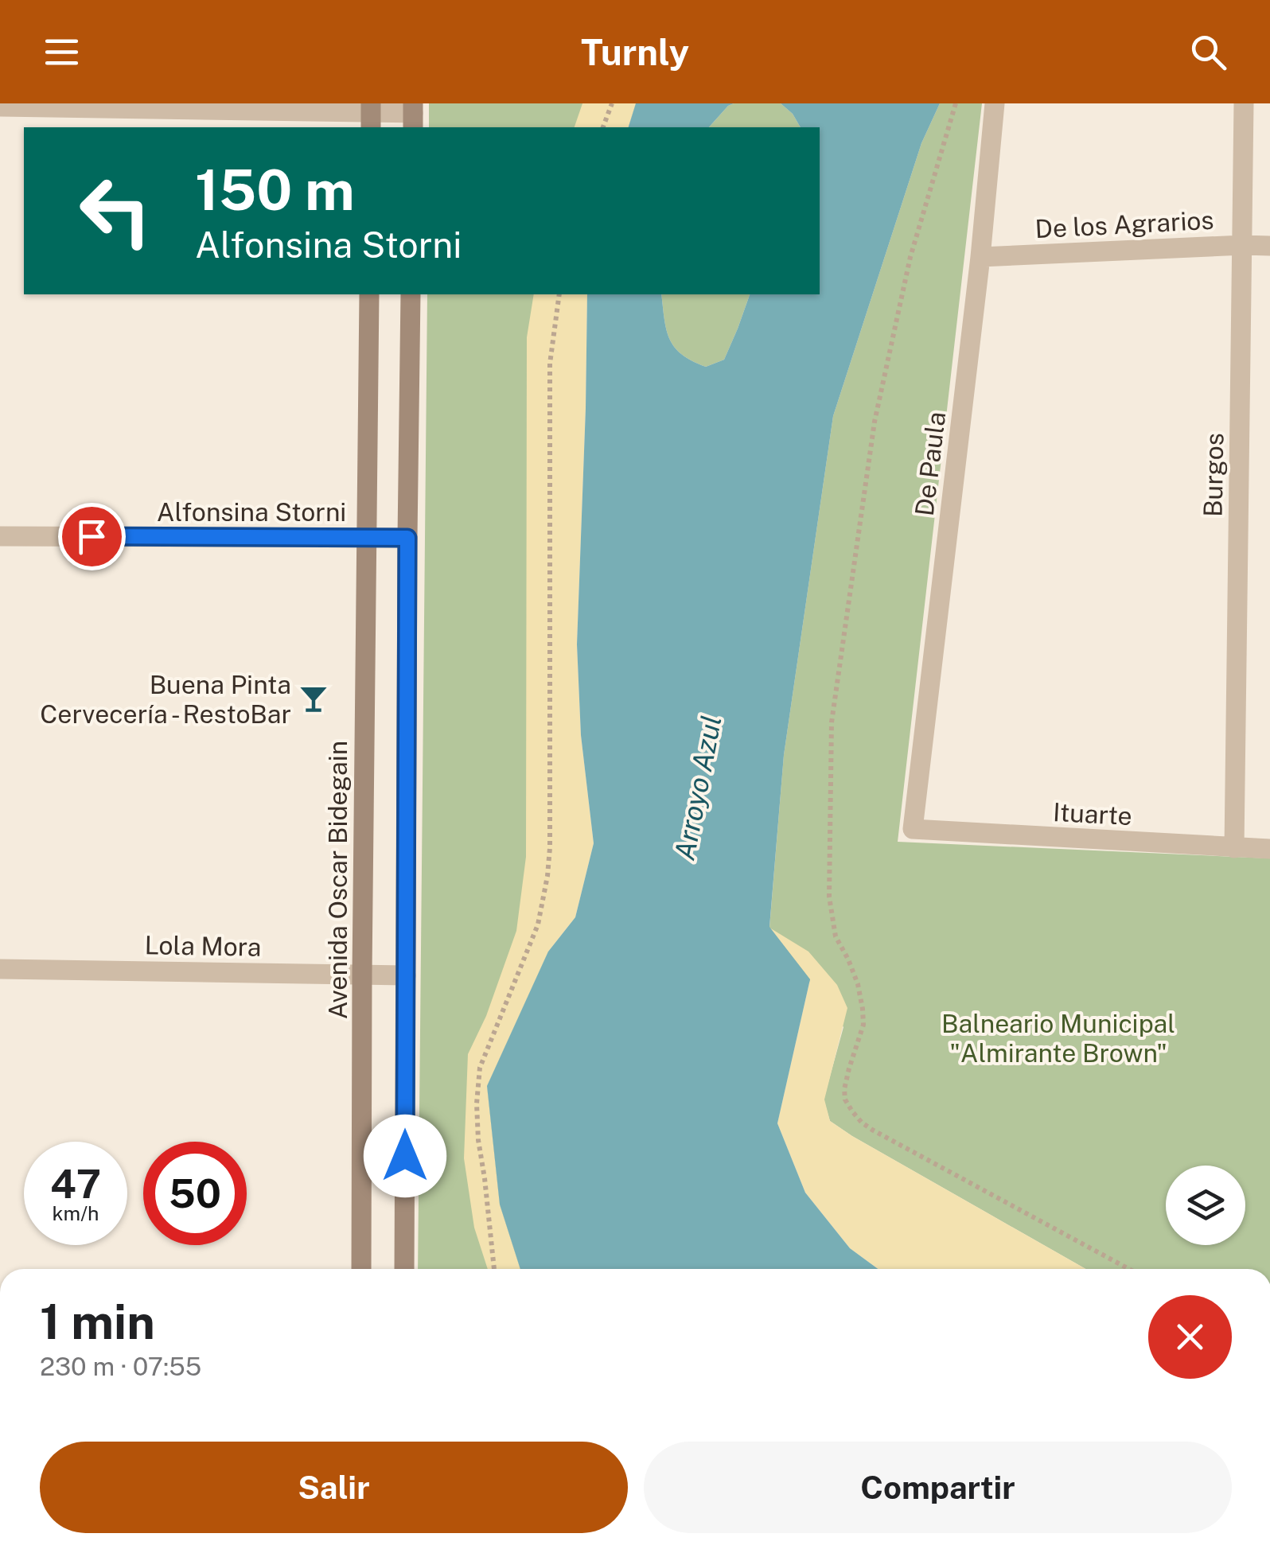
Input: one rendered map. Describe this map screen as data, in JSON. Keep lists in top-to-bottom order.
{
  "streets": {
    "main road": ["Avenida Oscar Bidegain"],
    "street": [
      "De los Agrarios",
      "De Paula",
      "Burgos",
      "Alfonsina Storni",
      "Ituarte",
      "Lola Mora"
    ]
  },
  "crossings": [
    ["De los Agrarios", "De Paula"],
    ["De los Agrarios", "Burgos"],
    ["De Paula", "Ituarte"],
    ["Burgos", "Ituarte"],
    ["Alfonsina Storni", "Avenida Oscar Bidegain"],
    ["Avenida Oscar Bidegain", "Lola Mora"]
  ],
  "water": ["Arroyo Azul"],
  "parks": ["Balneario Municipal \"Almirante Brown\""],
  "places": {
    "bar": ["Buena Pinta Cervecería - RestoBar"]
  },
  "page": {
    "header": "Turnly",
    "turn": ["150 m", "Alfonsina Storni"],
    "speed": "47 km/h",
    "limit": "50",
    "heading": ["1 min", "230 m · 07:55"],
    "buttons": ["Salir", "Compartir"]
  }
}
